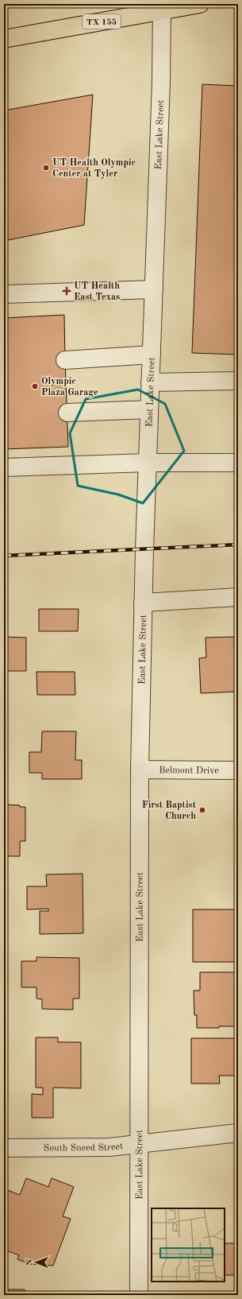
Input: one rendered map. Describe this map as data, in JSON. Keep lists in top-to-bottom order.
{
  "streets": {
    "main road": ["TX 155"],
    "street": ["East Lake Street", "Belmont Drive", "South Sneed Street"]
  },
  "crossings": [
    ["TX 155", "East Lake Street"],
    ["East Lake Street", "Belmont Drive"],
    ["East Lake Street", "South Sneed Street"]
  ],
  "places": {
    "other": ["UT Health Olympic Center at Tyler", "Olympic Plaza Garage", "First Baptist Church"],
    "health": ["UT Health East Texas"]
  },
  "north": "left"
}
